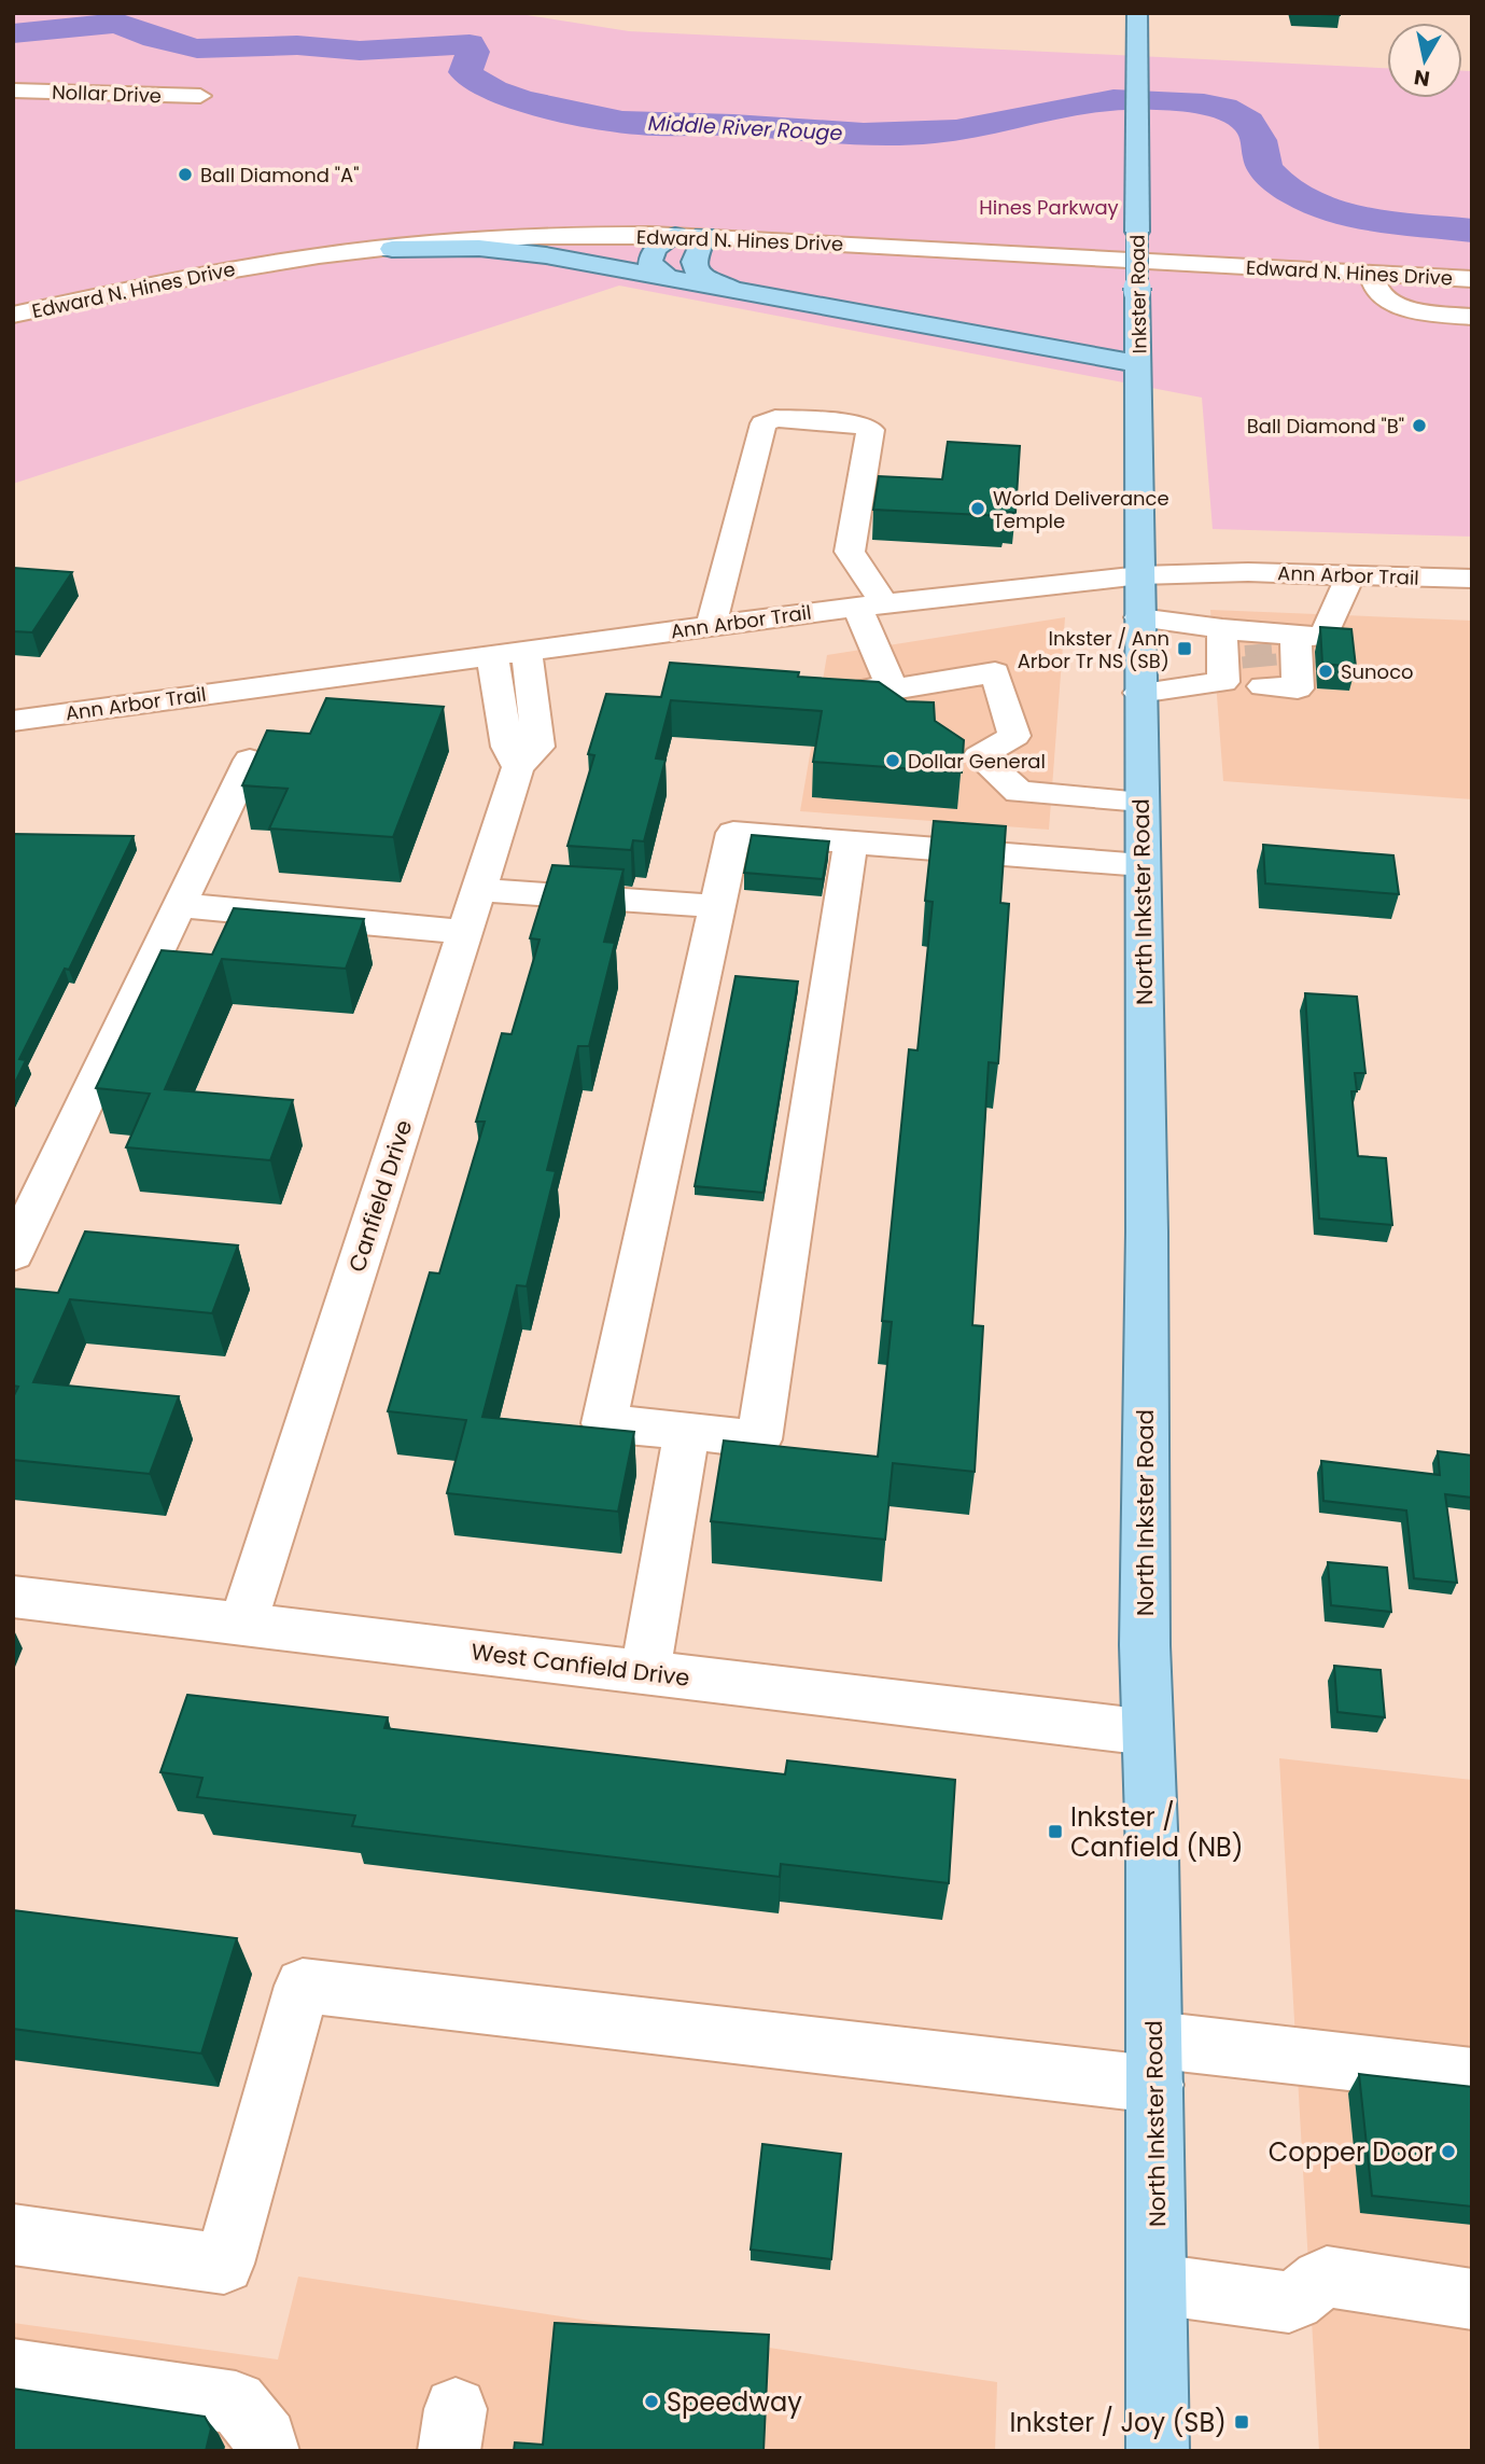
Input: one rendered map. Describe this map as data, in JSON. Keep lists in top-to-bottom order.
{
  "streets": {
    "main road": ["Inkster Road", "North Inkster Road"],
    "street": [
      "Nollar Drive",
      "Edward N. Hines Drive",
      "Ann Arbor Trail",
      "Canfield Drive",
      "West Canfield Drive"
    ]
  },
  "crossings": [
    ["Inkster Road", "Ann Arbor Trail"],
    ["Inkster Road", "North Inkster Road"],
    ["Ann Arbor Trail", "North Inkster Road"],
    ["Ann Arbor Trail", "Canfield Drive"],
    ["North Inkster Road", "West Canfield Drive"],
    ["Canfield Drive", "West Canfield Drive"]
  ],
  "water": ["Middle River Rouge"],
  "parks": ["Hines Parkway"],
  "places": {
    "other": [
      "Ball Diamond \"A\"",
      "Ball Diamond \"B\"",
      "World Deliverance Temple",
      "Sunoco",
      "Dollar General",
      "Copper Door",
      "Speedway"
    ],
    "transit": ["Inkster / Ann Arbor Tr NS (SB)", "Inkster / Canfield (NB)", "Inkster / Joy (SB)"]
  },
  "north": "bottom"
}
